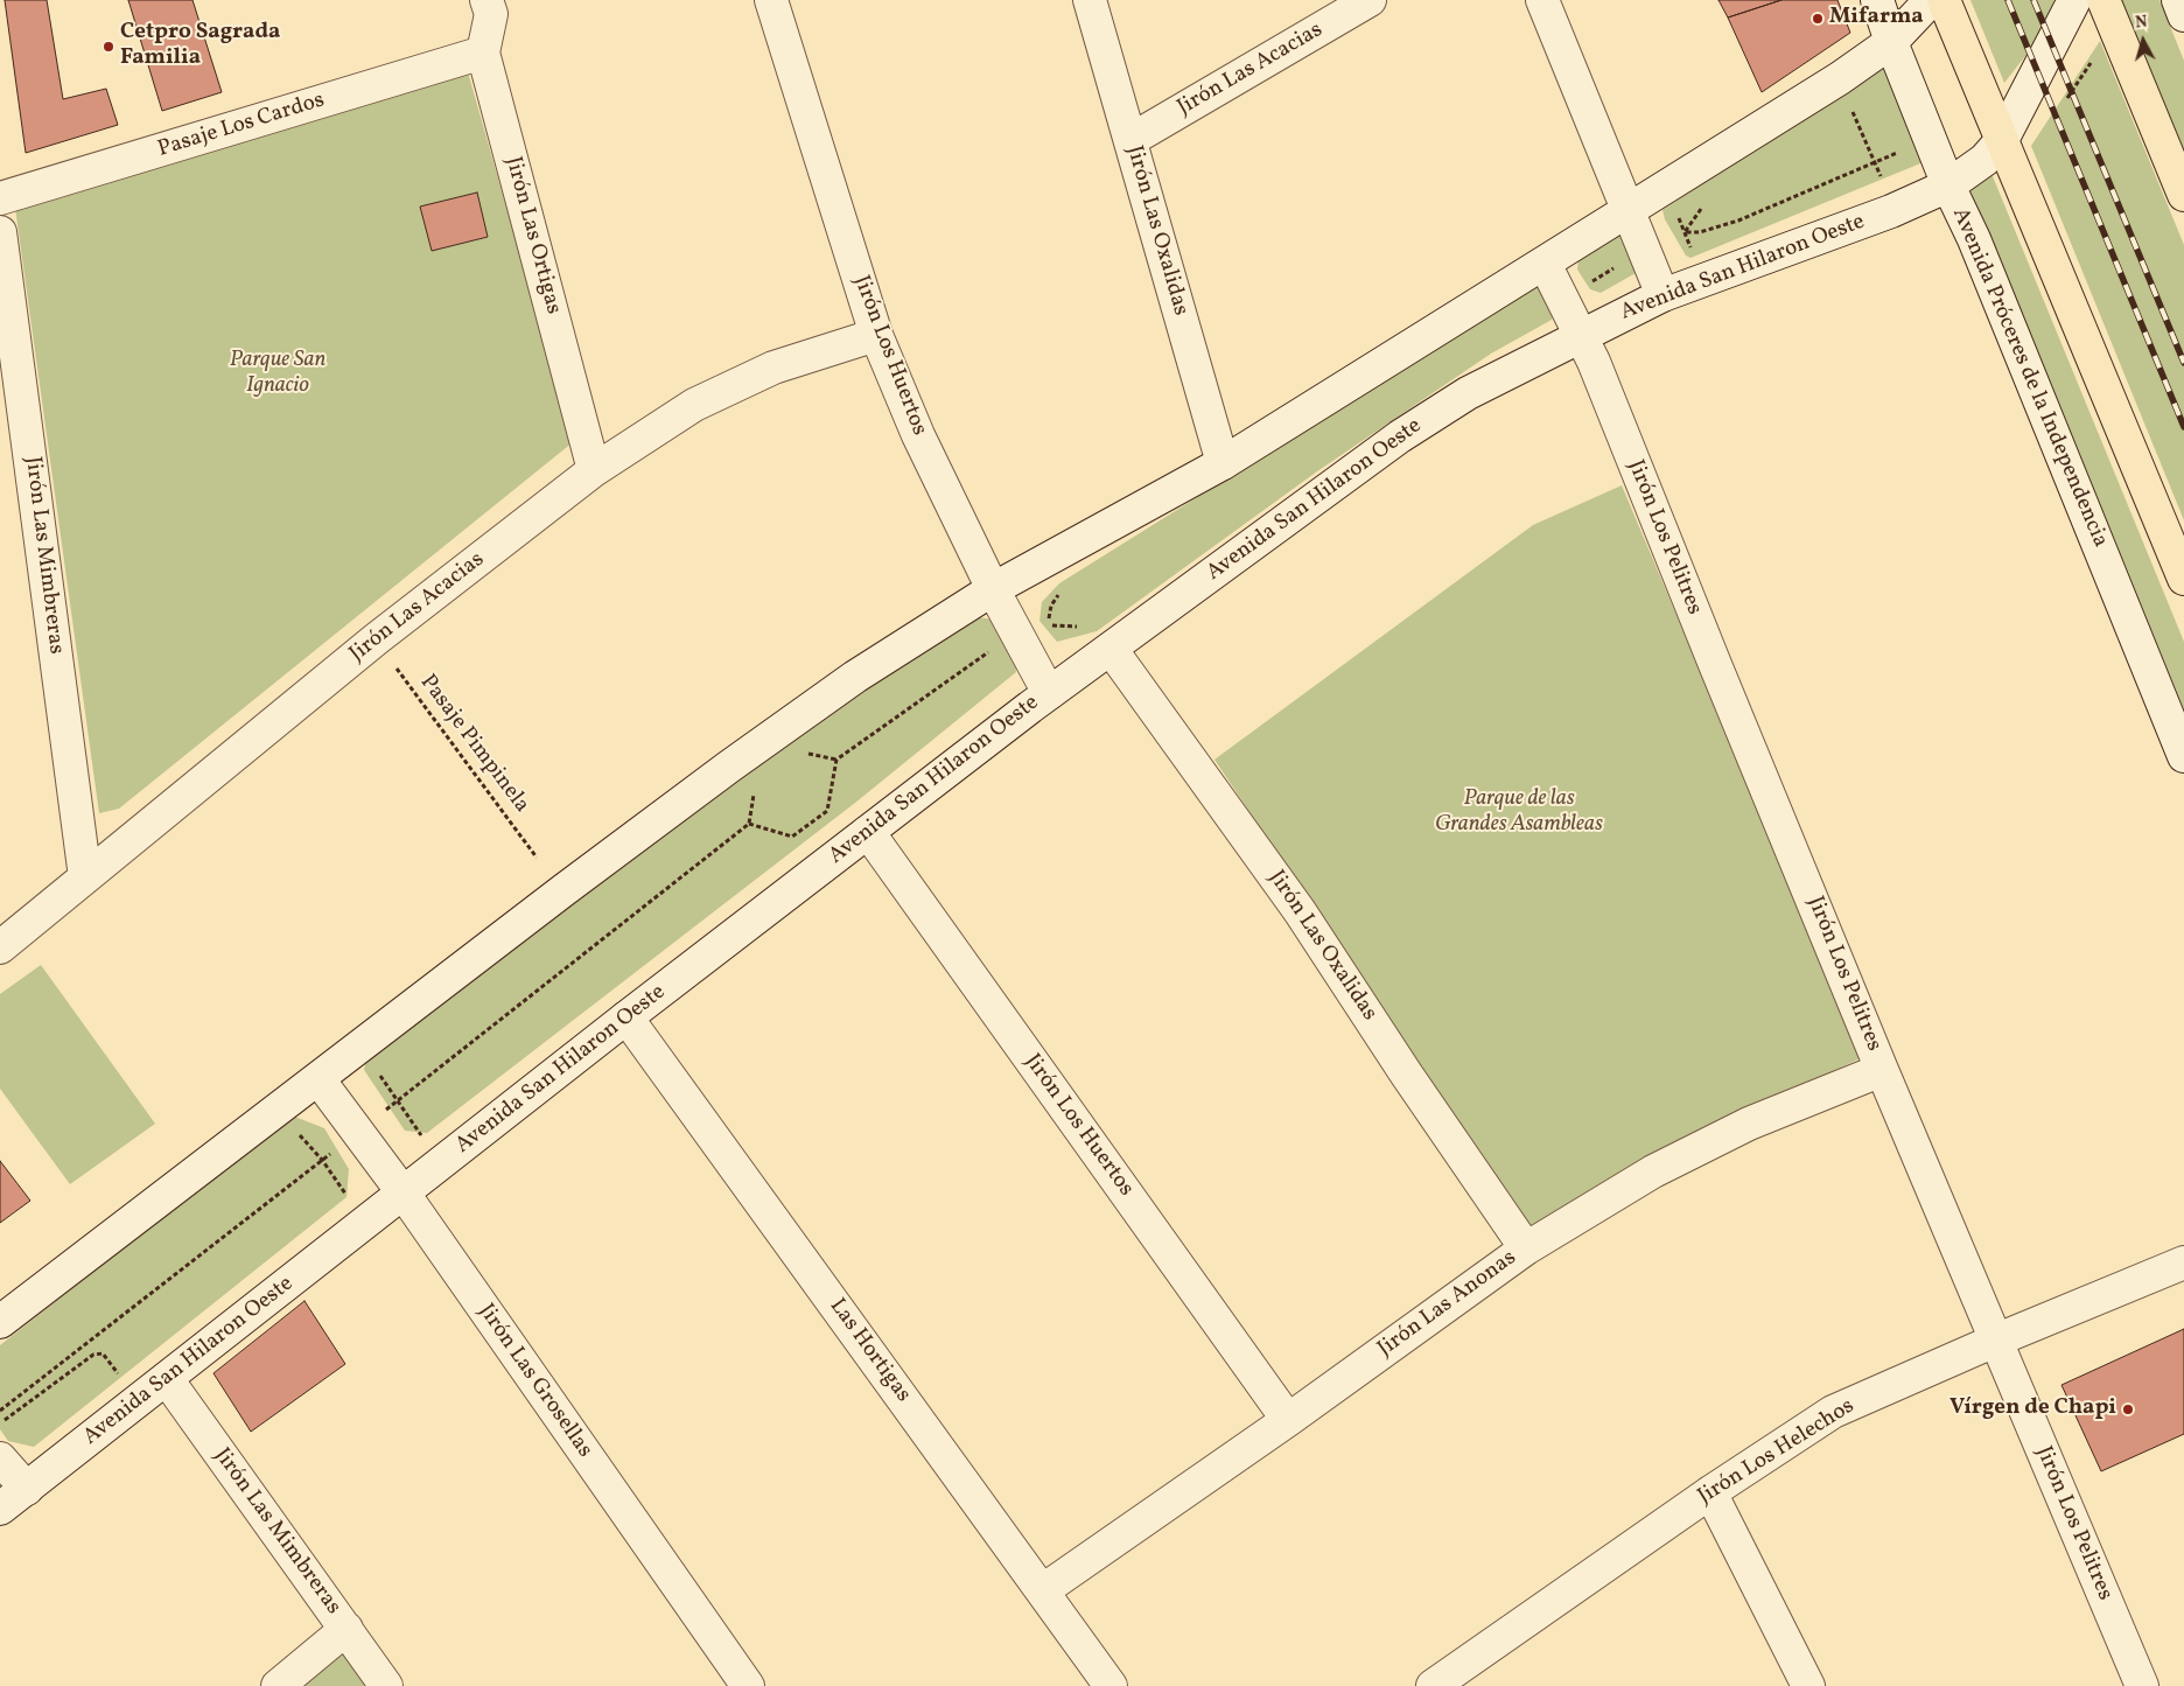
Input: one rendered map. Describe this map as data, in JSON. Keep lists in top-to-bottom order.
{
  "streets": {
    "street": [
      "Jirón Las Acacias",
      "Pasaje Los Cardos",
      "Jirón Las Oxalidas",
      "Jirón Las Ortigas",
      "Avenida San Hilaron Oeste",
      "Jirón Los Huertos",
      "Avenida Próceres de la Independencia",
      "Jirón Los Pelitres",
      "Jirón Las Mimbreras",
      "Jirón Las Anonas",
      "Las Hortigas",
      "Jirón Las Grosellas",
      "Jirón Los Helechos"
    ],
    "path": ["Pasaje Pimpinela"]
  },
  "crossings": [
    ["Jirón Las Acacias", "Jirón Las Oxalidas"],
    ["Jirón Las Acacias", "Jirón Las Ortigas"],
    ["Jirón Las Acacias", "Jirón Los Huertos"],
    ["Jirón Las Acacias", "Jirón Las Mimbreras"],
    ["Pasaje Los Cardos", "Jirón Las Ortigas"],
    ["Jirón Las Oxalidas", "Avenida San Hilaron Oeste"],
    ["Jirón Las Oxalidas", "Jirón Las Anonas"],
    ["Avenida San Hilaron Oeste", "Jirón Los Huertos"],
    ["Avenida San Hilaron Oeste", "Avenida Próceres de la Independencia"],
    ["Avenida San Hilaron Oeste", "Jirón Los Pelitres"],
    ["Avenida San Hilaron Oeste", "Jirón Las Mimbreras"],
    ["Avenida San Hilaron Oeste", "Las Hortigas"],
    ["Avenida San Hilaron Oeste", "Jirón Las Grosellas"],
    ["Jirón Los Huertos", "Jirón Las Anonas"],
    ["Jirón Los Pelitres", "Jirón Las Anonas"],
    ["Jirón Los Pelitres", "Jirón Los Helechos"],
    ["Jirón Las Anonas", "Las Hortigas"]
  ],
  "parks": ["Parque San Ignacio", "Parque de las Grandes Asambleas"],
  "places": ["Mifarma", "Cetpro Sagrada Familia", "Vírgen de Chapi"],
  "north": "top"
}
